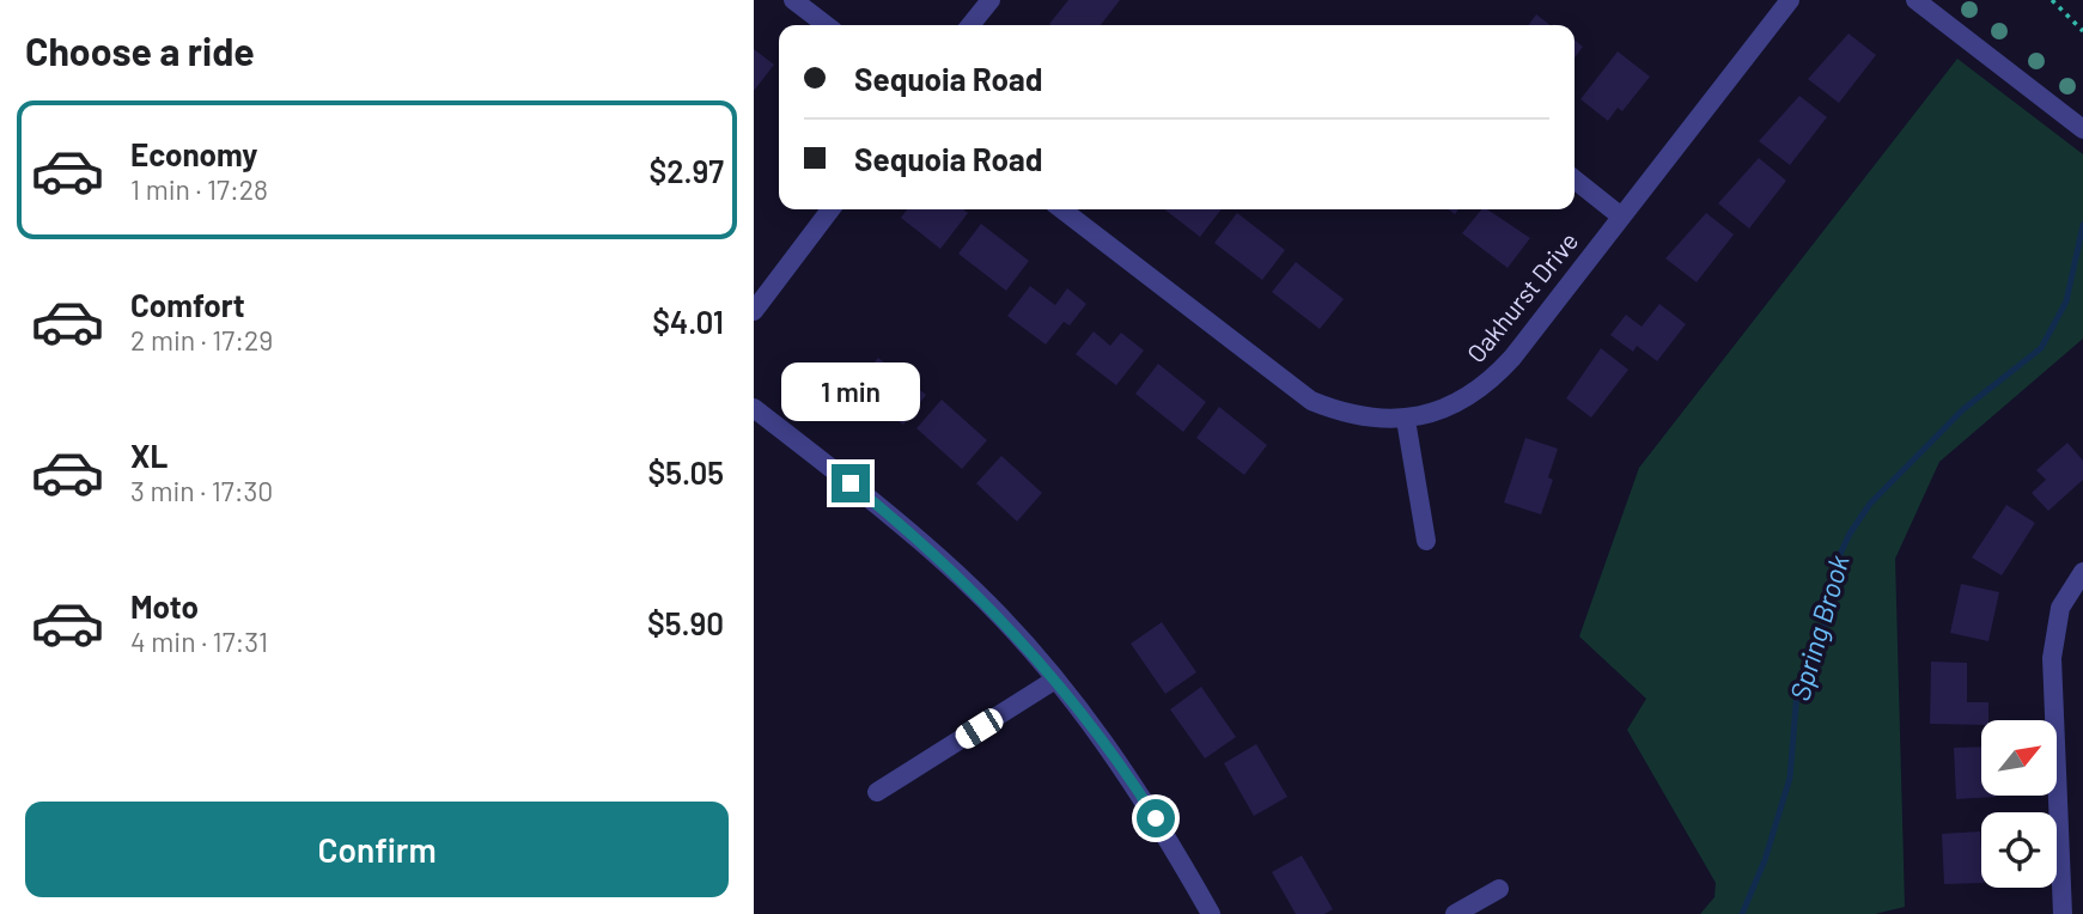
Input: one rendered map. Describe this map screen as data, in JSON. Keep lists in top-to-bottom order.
{
  "streets": {
    "street": ["Oakhurst Drive"]
  },
  "water": ["Spring Brook"],
  "north": "top right",
  "page": {
    "heading": "Choose a ride",
    "banner": ["Sequoia Road", "Sequoia Road"],
    "list": [
      {
        "name": "Economy",
        "note": "1 min · 17:28",
        "value": "$2.97"
      },
      {
        "name": "Comfort",
        "note": "2 min · 17:29",
        "value": "$4.01"
      },
      {
        "name": "XL",
        "note": "3 min · 17:30",
        "value": "$5.05"
      },
      {
        "name": "Moto",
        "note": "4 min · 17:31",
        "value": "$5.90"
      }
    ],
    "bubble": "1 min",
    "buttons": "Confirm"
  }
}
